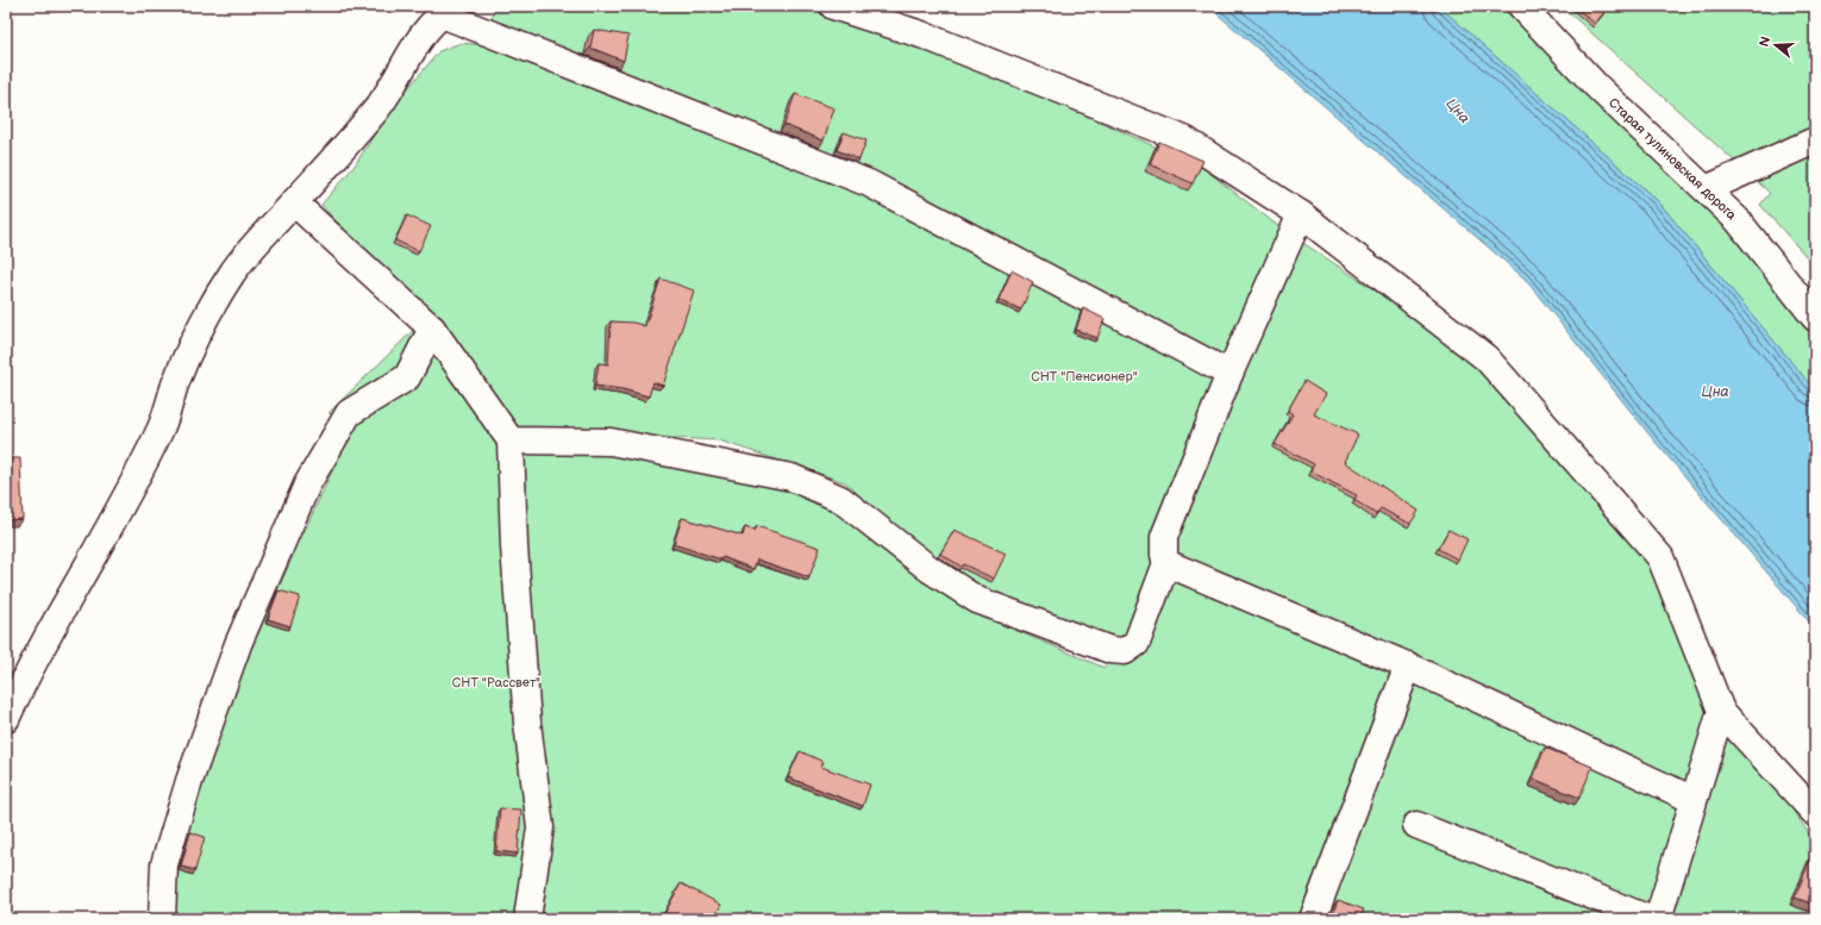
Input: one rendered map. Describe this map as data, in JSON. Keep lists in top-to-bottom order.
{
  "streets": {
    "street": ["Старая тулиновская дорога"]
  },
  "water": ["Цна"],
  "parks": ["СНТ \"Пенсионер\"", "СНТ \"Рассвет\""],
  "north": "left"
}
